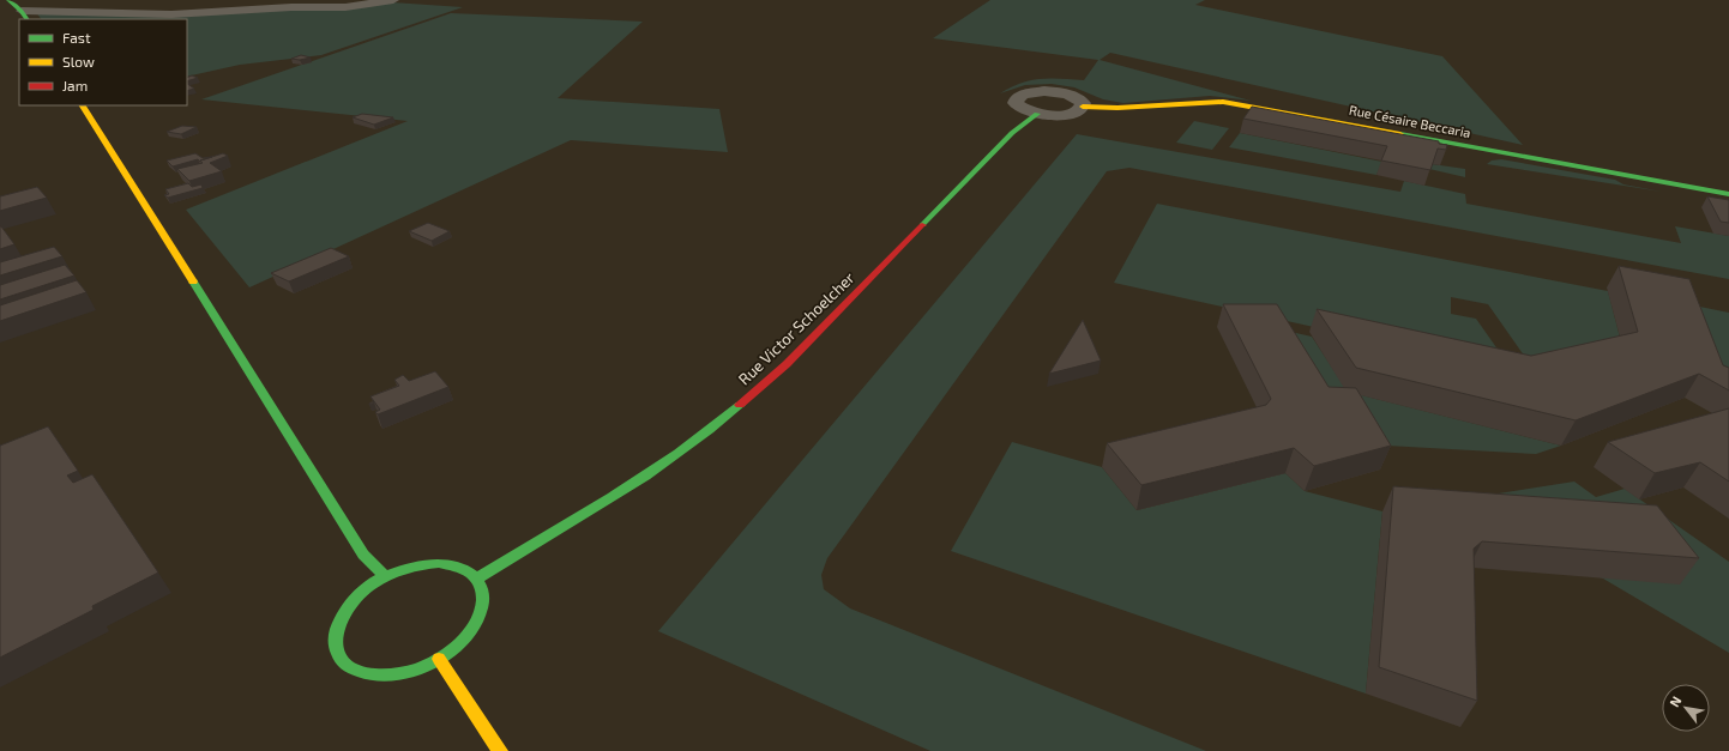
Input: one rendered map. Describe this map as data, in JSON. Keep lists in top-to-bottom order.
{
  "streets": {
    "street": ["Rue Césaire Beccaria", "Rue Victor Schoelcher"]
  },
  "legend": ["Fast", "Slow", "Jam"],
  "north": "top left"
}
